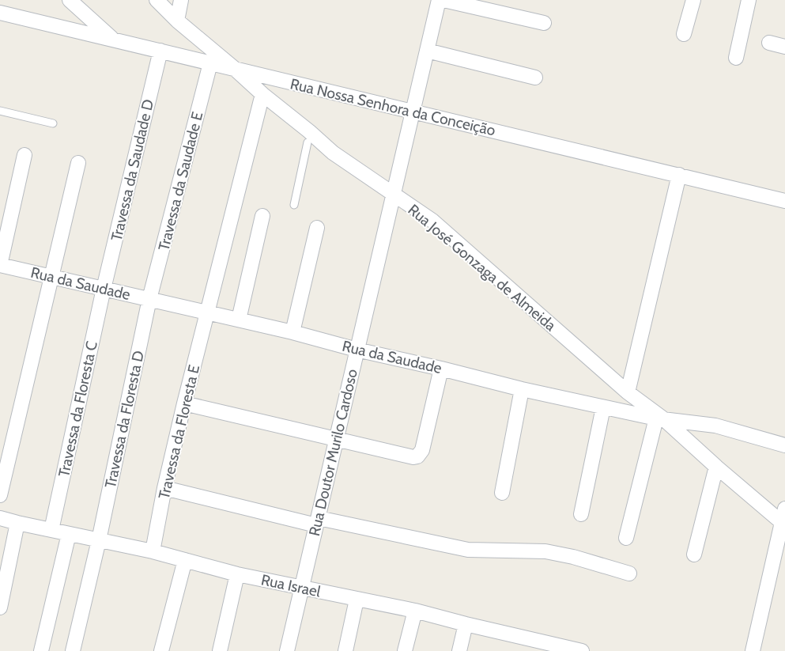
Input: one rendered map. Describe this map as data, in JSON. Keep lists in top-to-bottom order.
{
  "streets": {
    "street": [
      "Rua Nossa Senhora da Conceição",
      "Travessa da Saudade D",
      "Travessa da Saudade E",
      "Rua José Gonzaga de Almeida",
      "Rua da Saudade",
      "Travessa da Floresta C",
      "Travessa da Floresta D",
      "Travessa da Floresta E",
      "Rua Doutor Murilo Cardoso",
      "Rua Israel"
    ]
  },
  "crossings": [
    ["Rua Nossa Senhora da Conceição", "Travessa da Saudade D"],
    ["Rua Nossa Senhora da Conceição", "Travessa da Saudade E"],
    ["Rua Nossa Senhora da Conceição", "Rua José Gonzaga de Almeida"],
    ["Rua Nossa Senhora da Conceição", "Rua Doutor Murilo Cardoso"],
    ["Travessa da Saudade D", "Rua da Saudade"],
    ["Travessa da Saudade D", "Travessa da Floresta C"],
    ["Travessa da Saudade E", "Rua da Saudade"],
    ["Travessa da Saudade E", "Travessa da Floresta D"],
    ["Rua José Gonzaga de Almeida", "Rua da Saudade"],
    ["Rua José Gonzaga de Almeida", "Travessa da Floresta E"],
    ["Rua José Gonzaga de Almeida", "Rua Doutor Murilo Cardoso"],
    ["Rua da Saudade", "Travessa da Floresta C"],
    ["Rua da Saudade", "Travessa da Floresta D"],
    ["Rua da Saudade", "Travessa da Floresta E"],
    ["Rua da Saudade", "Rua Doutor Murilo Cardoso"],
    ["Travessa da Floresta C", "Rua Israel"],
    ["Travessa da Floresta D", "Rua Israel"],
    ["Travessa da Floresta E", "Rua Israel"],
    ["Rua Doutor Murilo Cardoso", "Rua Israel"]
  ]
}
